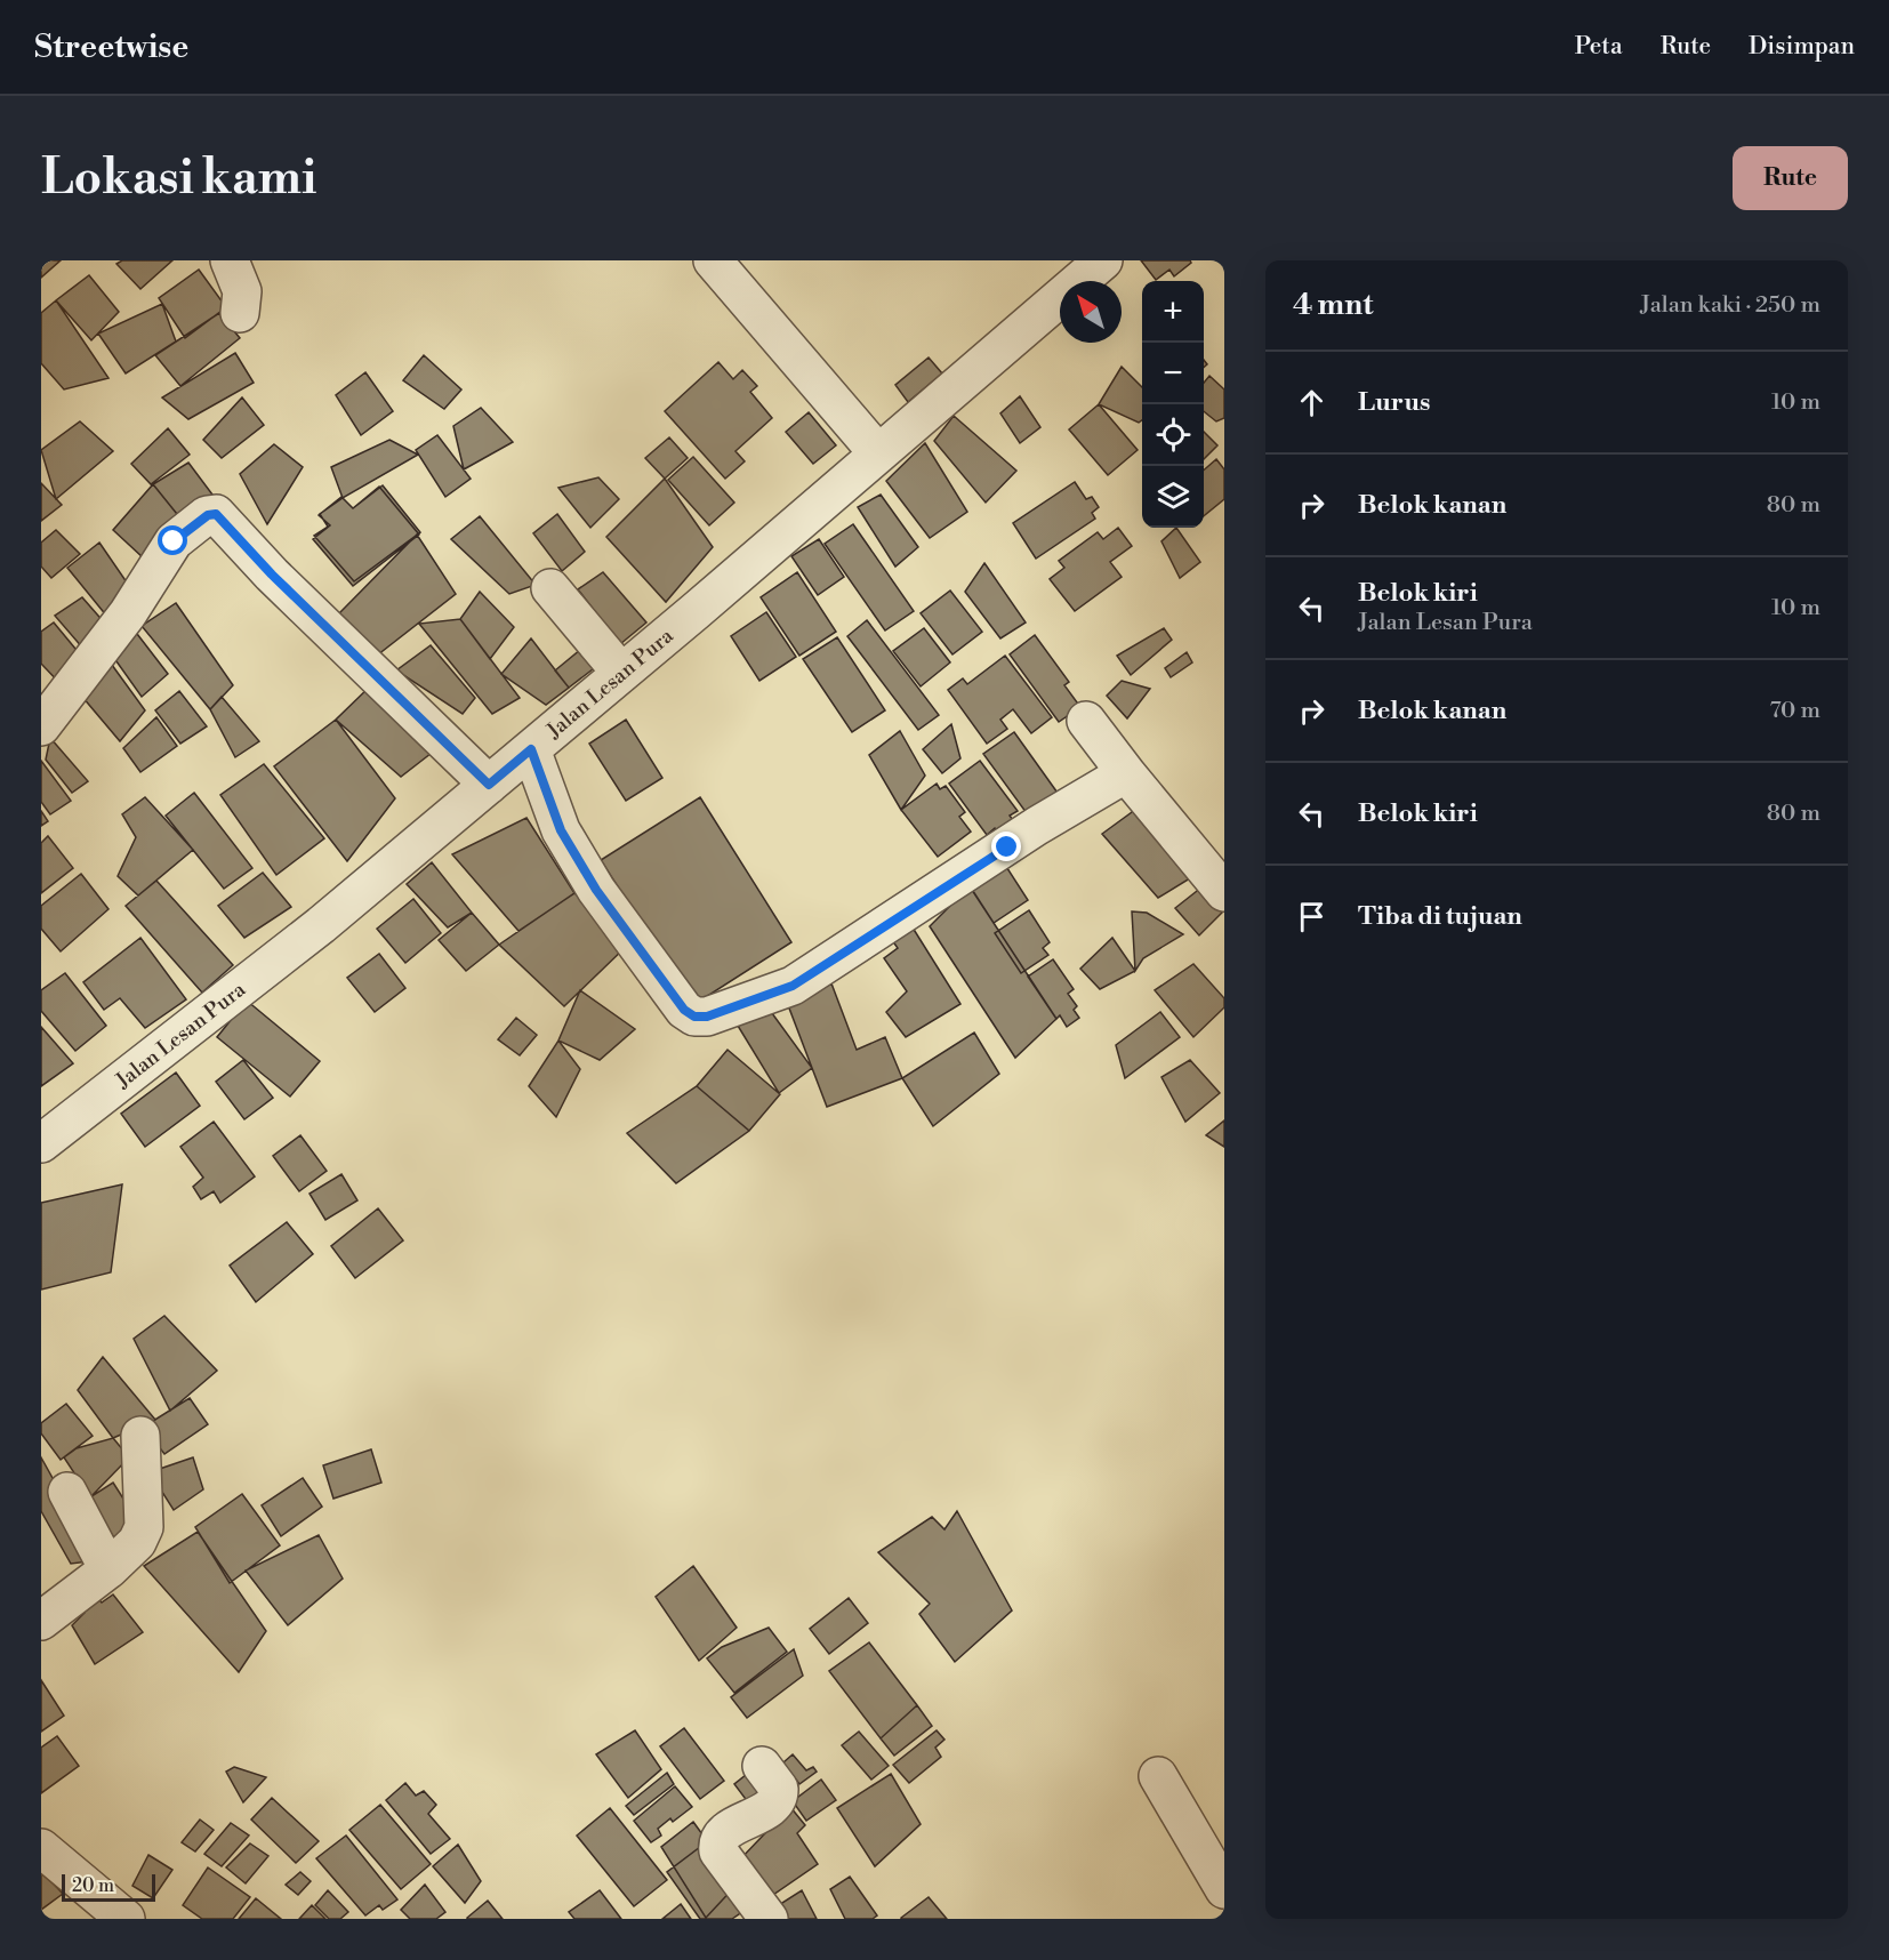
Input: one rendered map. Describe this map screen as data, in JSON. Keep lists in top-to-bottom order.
{
  "streets": {
    "street": ["Jalan Lesan Pura"]
  },
  "scale_bar": "20 m",
  "north": "top left",
  "page": {
    "header": "Streetwise",
    "nav": ["Peta", "Rute", "Disimpan"],
    "buttons": "Rute",
    "title": "Lokasi kami",
    "heading": ["4 mnt", "Jalan kaki · 250 m"],
    "map_buttons": ["+", "−"],
    "list": [
      ["Lurus", "10 m"],
      ["Belok kanan", "80 m"],
      ["Belok kiri", "Jalan Lesan Pura", "10 m"],
      ["Belok kanan", "70 m"],
      ["Belok kiri", "80 m"],
      "Tiba di tujuan"
    ],
    "scale": "20 m"
  }
}
